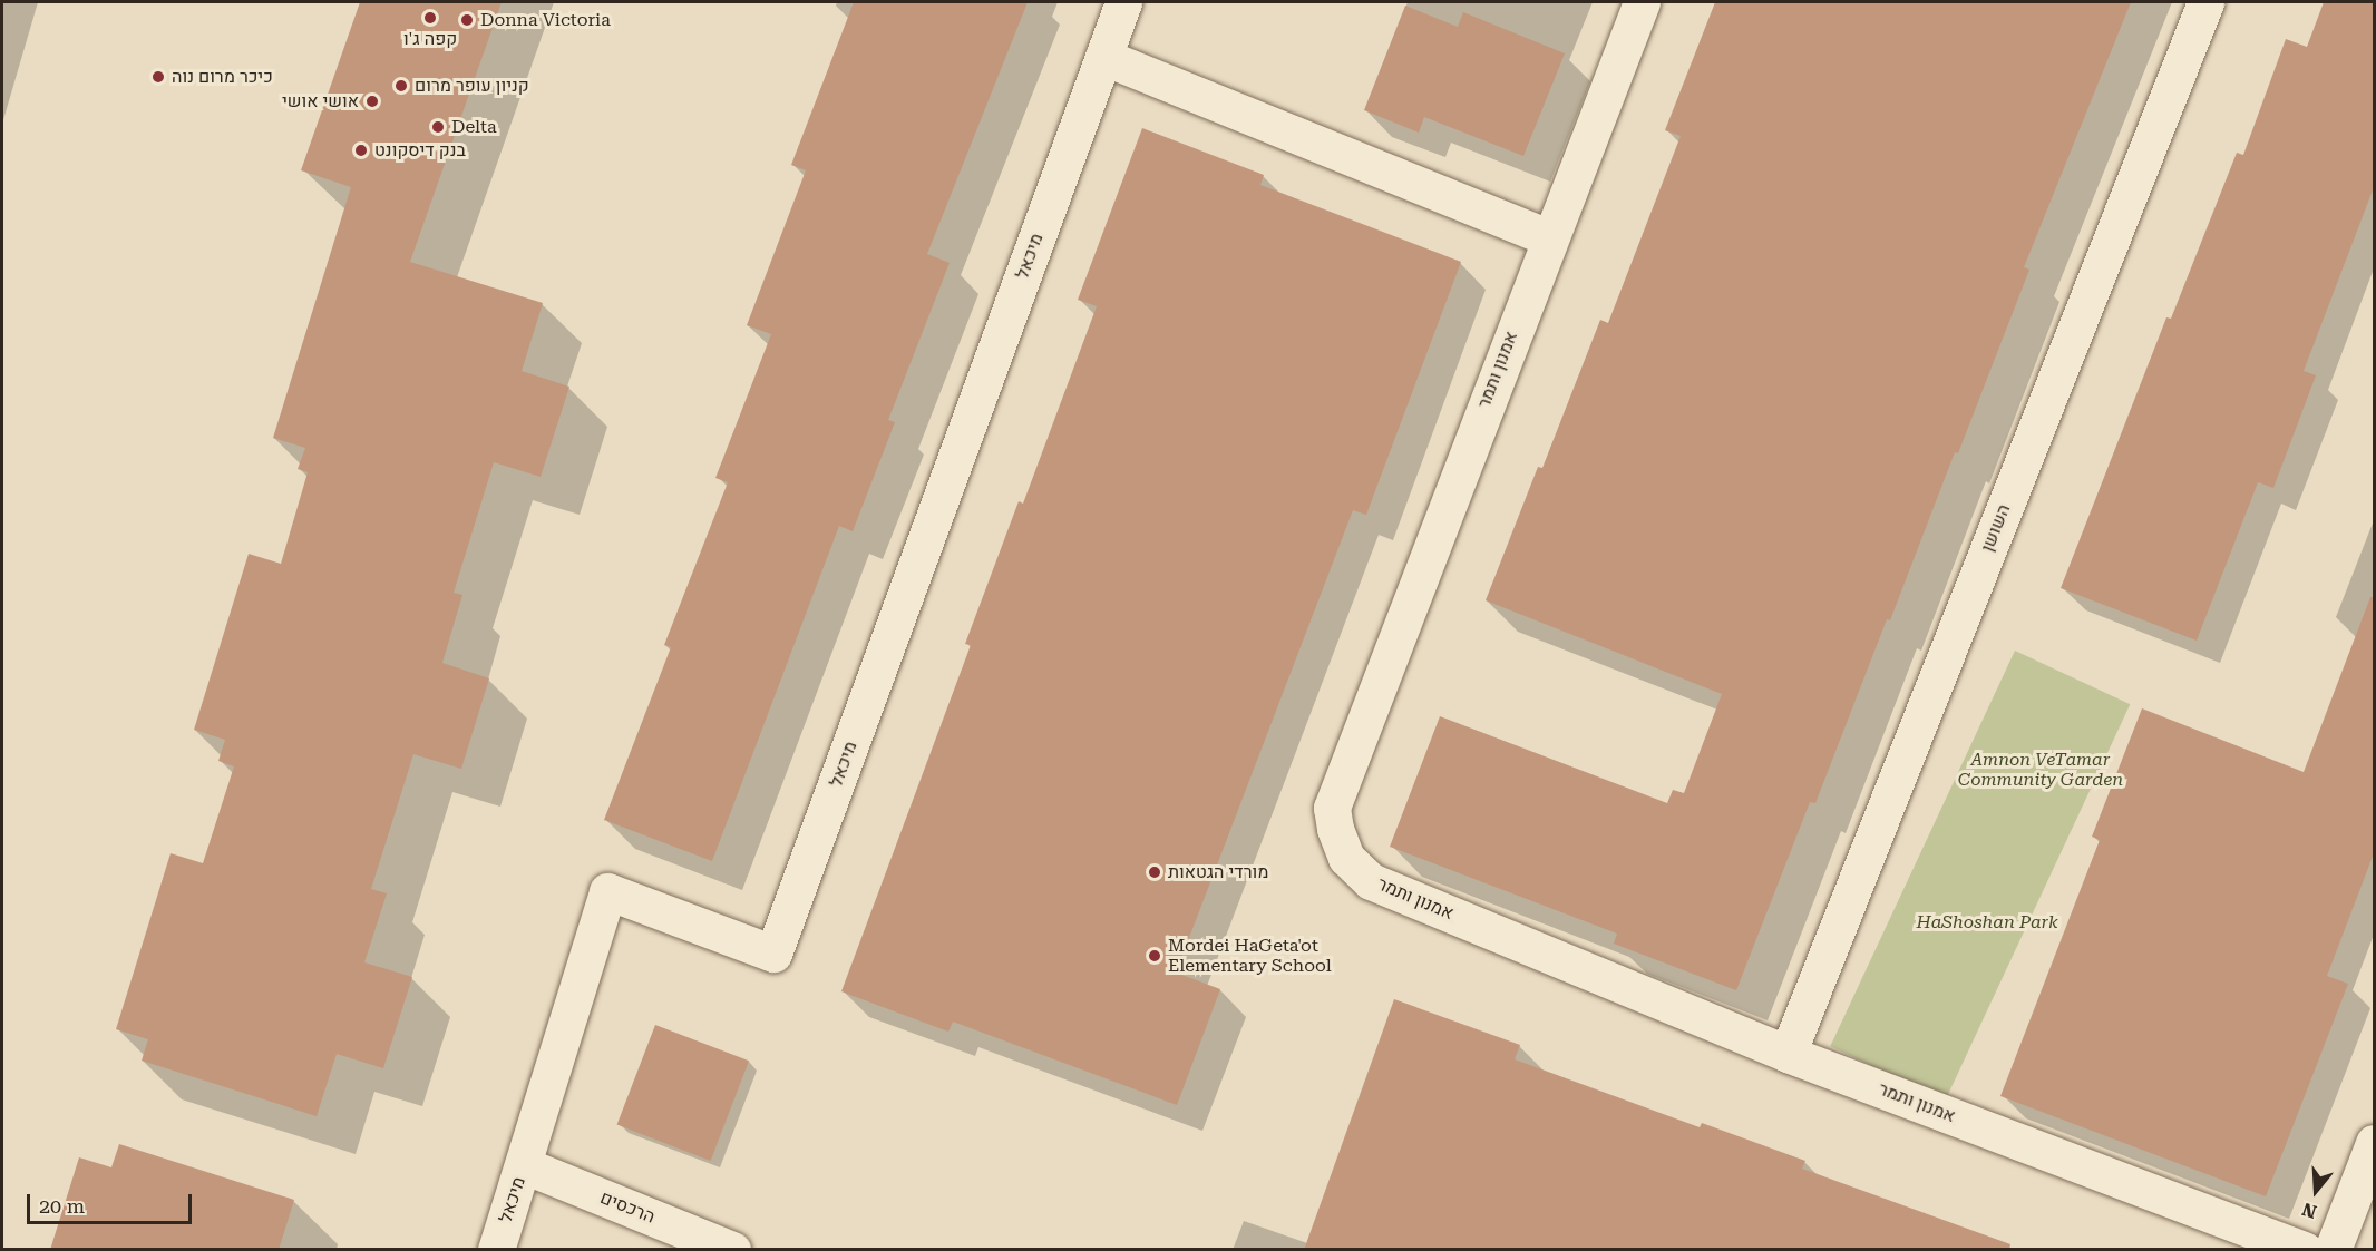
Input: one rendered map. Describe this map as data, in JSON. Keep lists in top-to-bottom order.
{
  "streets": {
    "street": [
      "מיכאל",
      "אמנון ותמר",
      "השושן",
      "הרכסים"
    ]
  },
  "crossings": [
    ["מיכאל", "הרכסים"],
    ["אמנון ותמר", "השושן"]
  ],
  "parks": ["Amnon VeTamar Community Garden", "HaShoshan Park"],
  "places": [
    "קפה ג'ו",
    "Donna Victoria",
    "כיכר מרום נוה",
    "קניון עופר מרום",
    "אושי אושי",
    "Delta",
    "בנק דיסקונט",
    "מורדי הגטאות",
    "Mordei HaGeta'ot Elementary School"
  ],
  "scale_bar": "20 m",
  "north": "bottom"
}
